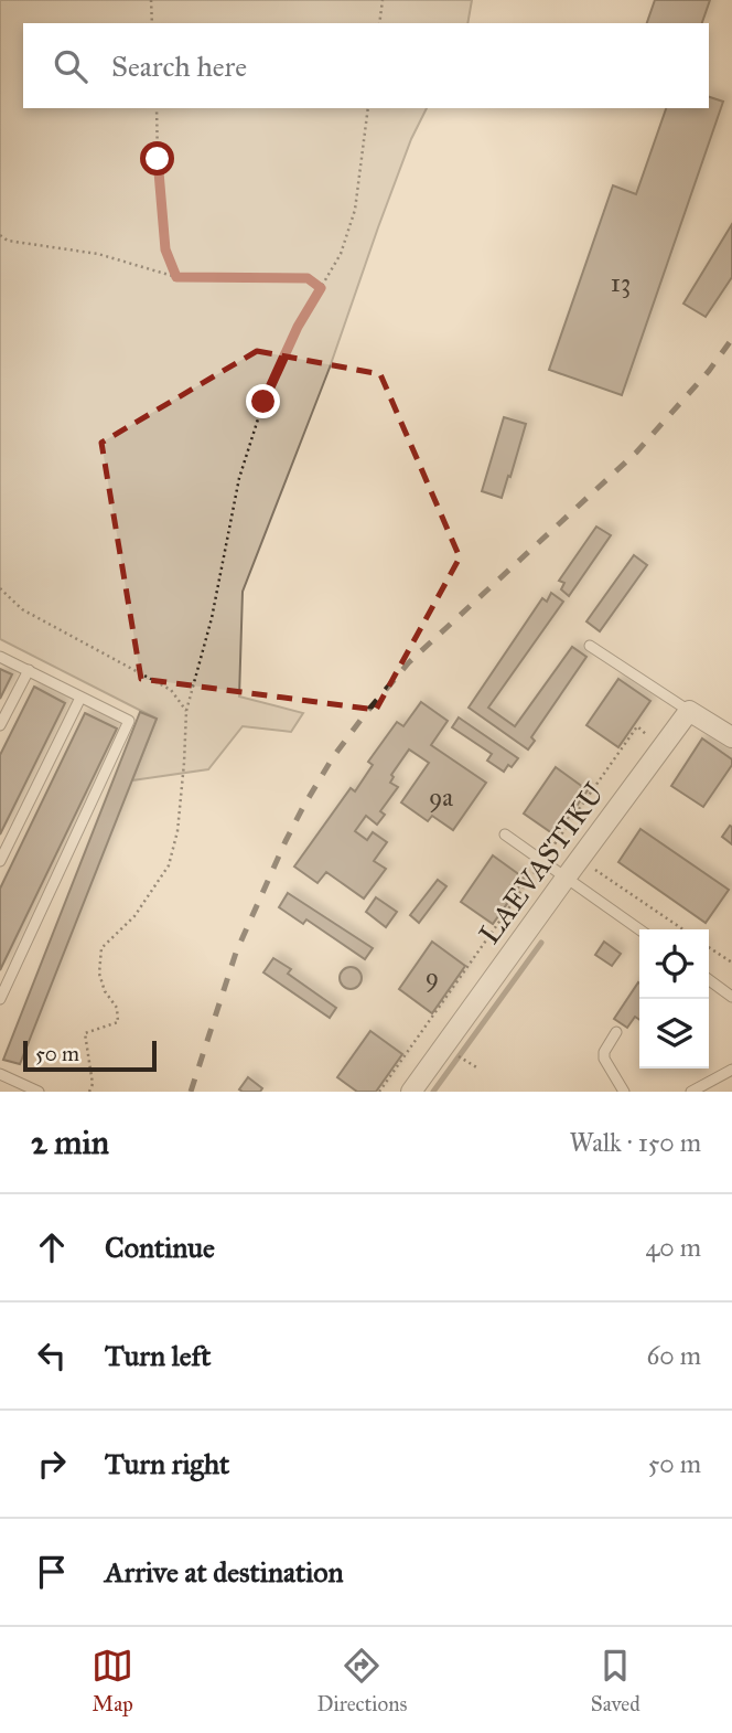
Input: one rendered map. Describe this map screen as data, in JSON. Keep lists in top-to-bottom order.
{
  "streets": {
    "street": ["LAEVASTIKU"]
  },
  "house_numbers": ["13", "9a", "9"],
  "scale_bar": "50 m",
  "page": {
    "search": "Search here",
    "scale": "50 m",
    "heading": ["2 min", "Walk · 150 m"],
    "list": [
      ["Continue", "40 m"],
      ["Turn left", "60 m"],
      ["Turn right", "50 m"],
      "Arrive at destination"
    ],
    "nav": ["Map", "Directions", "Saved"]
  }
}
